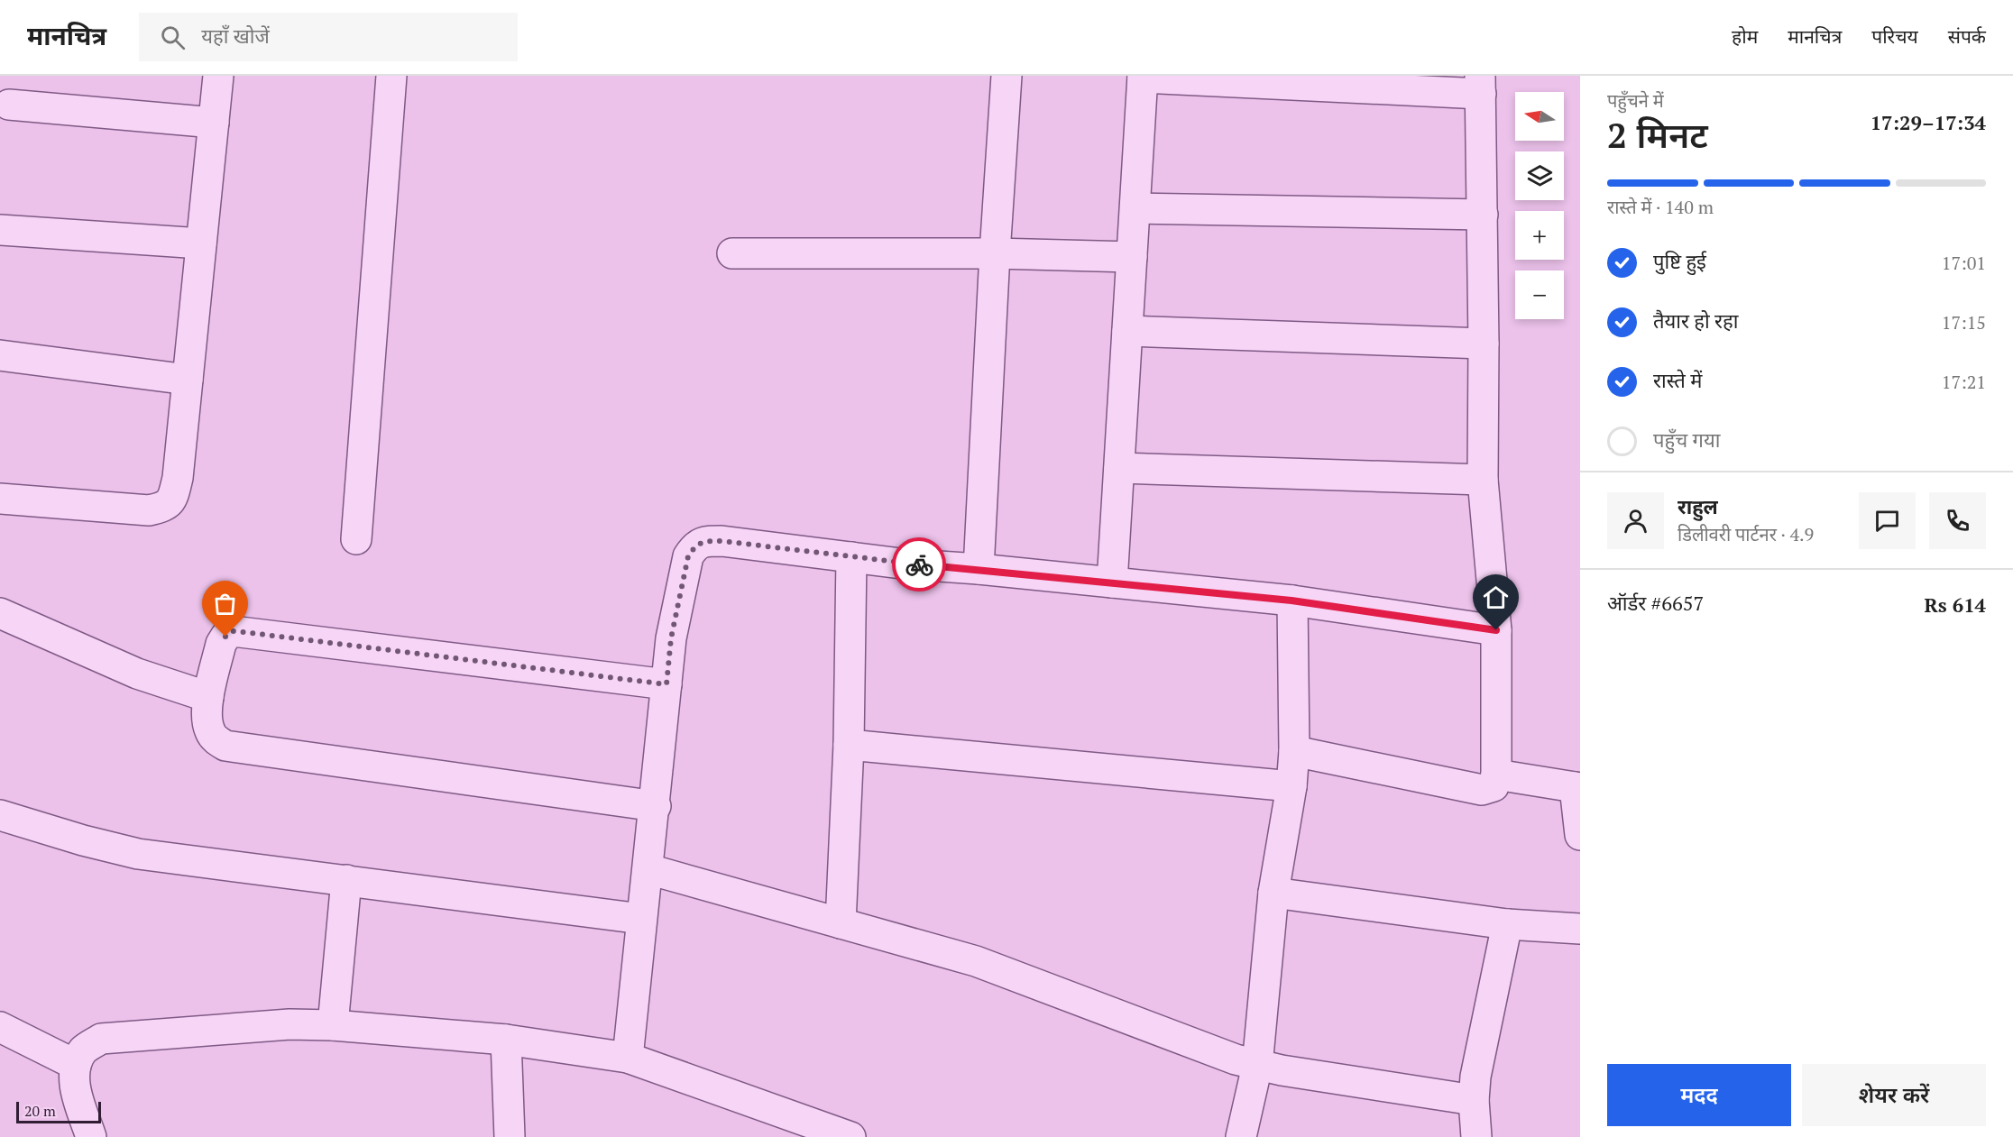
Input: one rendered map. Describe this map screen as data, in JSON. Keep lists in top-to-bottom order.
{
  "scale_bar": "20 m",
  "north": "left",
  "page": {
    "header": "मानचित्र",
    "search": "यहाँ खोजें",
    "nav": [
      "होम",
      "मानचित्र",
      "परिचय",
      "संपर्क"
    ],
    "heading": ["2 मिनट", "पहुँचने में", "17:29–17:34"],
    "panel": [
      "राहुल",
      "डिलीवरी पार्टनर · 4.9",
      "ऑर्डर #6657",
      "Rs 614"
    ],
    "map_buttons": ["+", "−"],
    "bar": "रास्ते में · 140 m",
    "list": [
      ["पुष्टि हुई", "17:01"],
      ["तैयार हो रहा", "17:15"],
      ["रास्ते में", "17:21"],
      "पहुँच गया"
    ],
    "buttons": ["मदद", "शेयर करें"],
    "scale": "20 m"
  }
}
